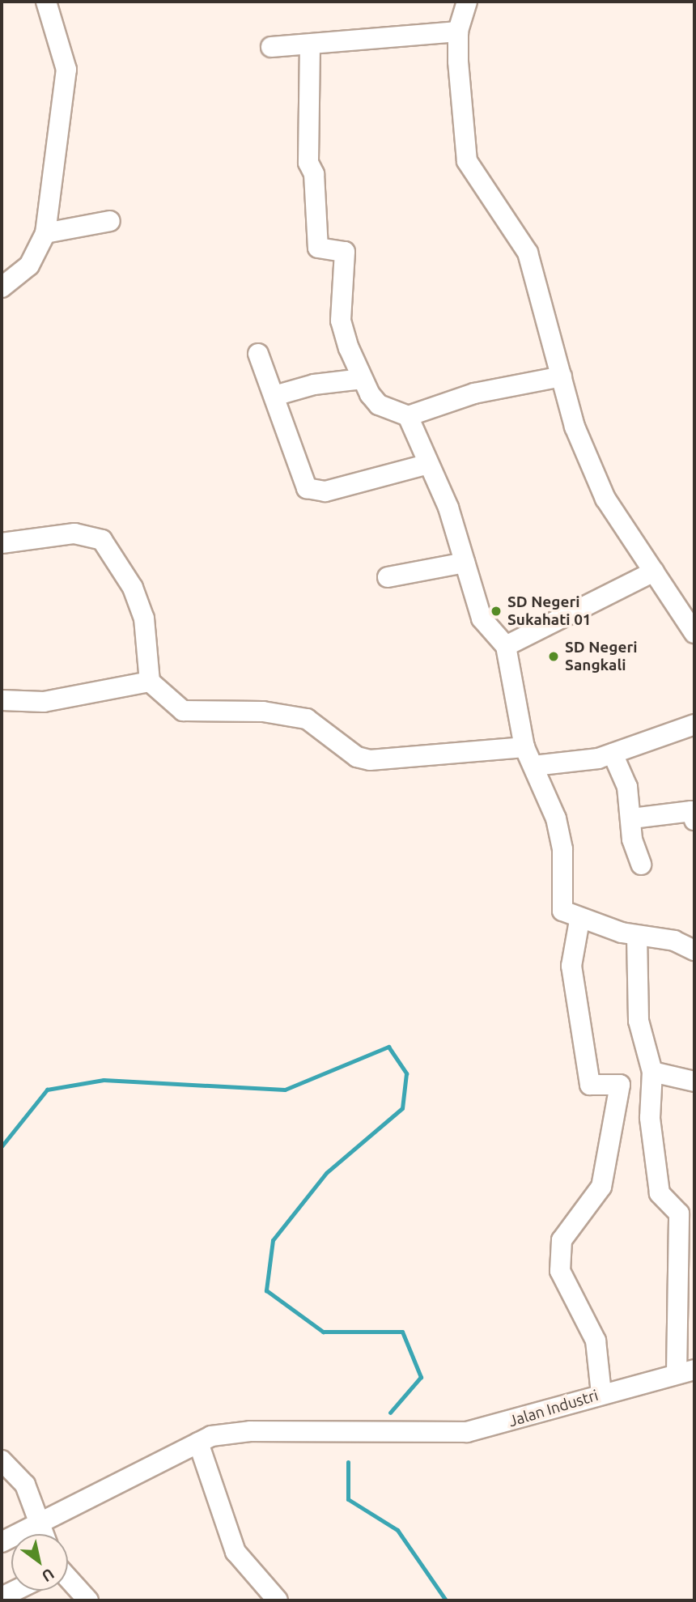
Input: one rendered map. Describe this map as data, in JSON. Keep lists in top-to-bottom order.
{
  "streets": {
    "street": ["Jalan Industri"]
  },
  "places": ["SD Negeri Sukahati 01", "SD Negeri Sangkali"],
  "north": "bottom right"
}
